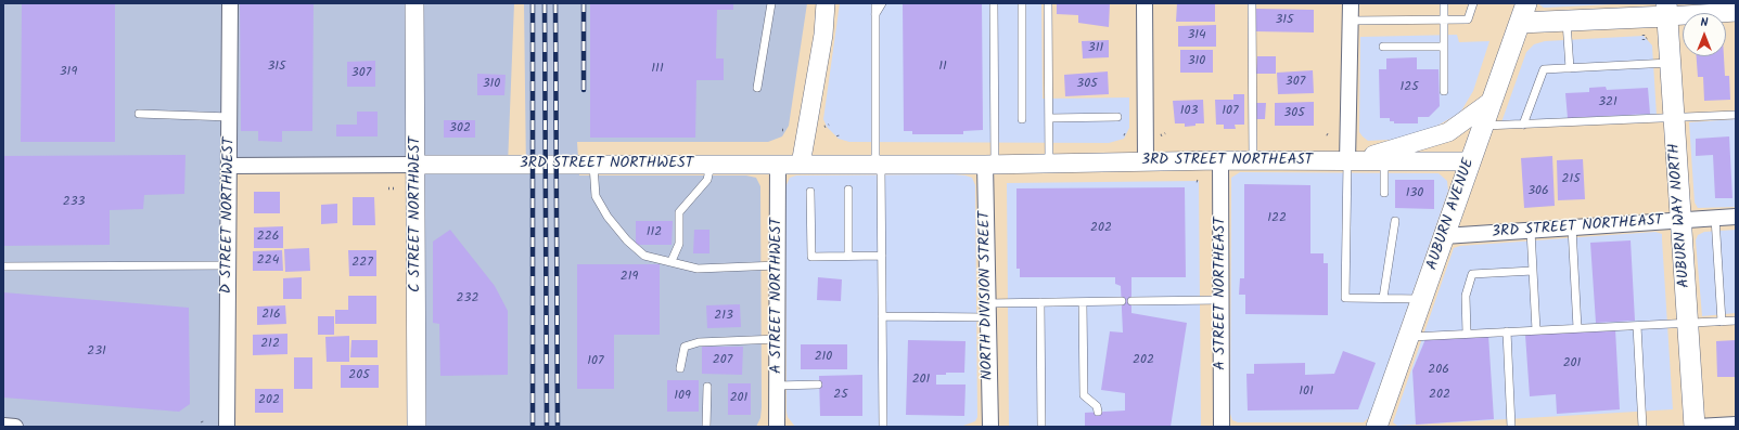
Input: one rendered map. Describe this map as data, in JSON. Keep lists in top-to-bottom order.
{
  "streets": {
    "main road": ["AUBURN AVENUE", "AUBURN WAY NORTH"],
    "street": [
      "3RD STREET NORTHEAST",
      "3RD STREET NORTHWEST",
      "C STREET NORTHWEST",
      "D STREET NORTHWEST",
      "A STREET NORTHEAST",
      "A STREET NORTHWEST",
      "NORTH DIVISION STREET"
    ]
  },
  "crossings": [
    ["3RD STREET NORTHEAST", "3RD STREET NORTHWEST"],
    ["3RD STREET NORTHEAST", "AUBURN AVENUE"],
    ["3RD STREET NORTHEAST", "AUBURN WAY NORTH"],
    ["3RD STREET NORTHEAST", "A STREET NORTHEAST"],
    ["3RD STREET NORTHEAST", "NORTH DIVISION STREET"],
    ["3RD STREET NORTHWEST", "C STREET NORTHWEST"],
    ["3RD STREET NORTHWEST", "D STREET NORTHWEST"],
    ["3RD STREET NORTHWEST", "A STREET NORTHWEST"],
    ["3RD STREET NORTHWEST", "NORTH DIVISION STREET"]
  ],
  "house_numbers": [
    "315",
    "314",
    "311",
    "310",
    "315",
    "11",
    "111",
    "319",
    "307",
    "307",
    "310",
    "305",
    "125",
    "321",
    "103",
    "107",
    "305",
    "302",
    "215",
    "306",
    "130",
    "233",
    "122",
    "202",
    "112",
    "226",
    "224",
    "227",
    "219",
    "232",
    "216",
    "213",
    "212",
    "231",
    "210",
    "207",
    "202",
    "107",
    "201",
    "206",
    "205",
    "201",
    "101",
    "25",
    "202",
    "109",
    "201",
    "202"
  ],
  "north": "top"
}
